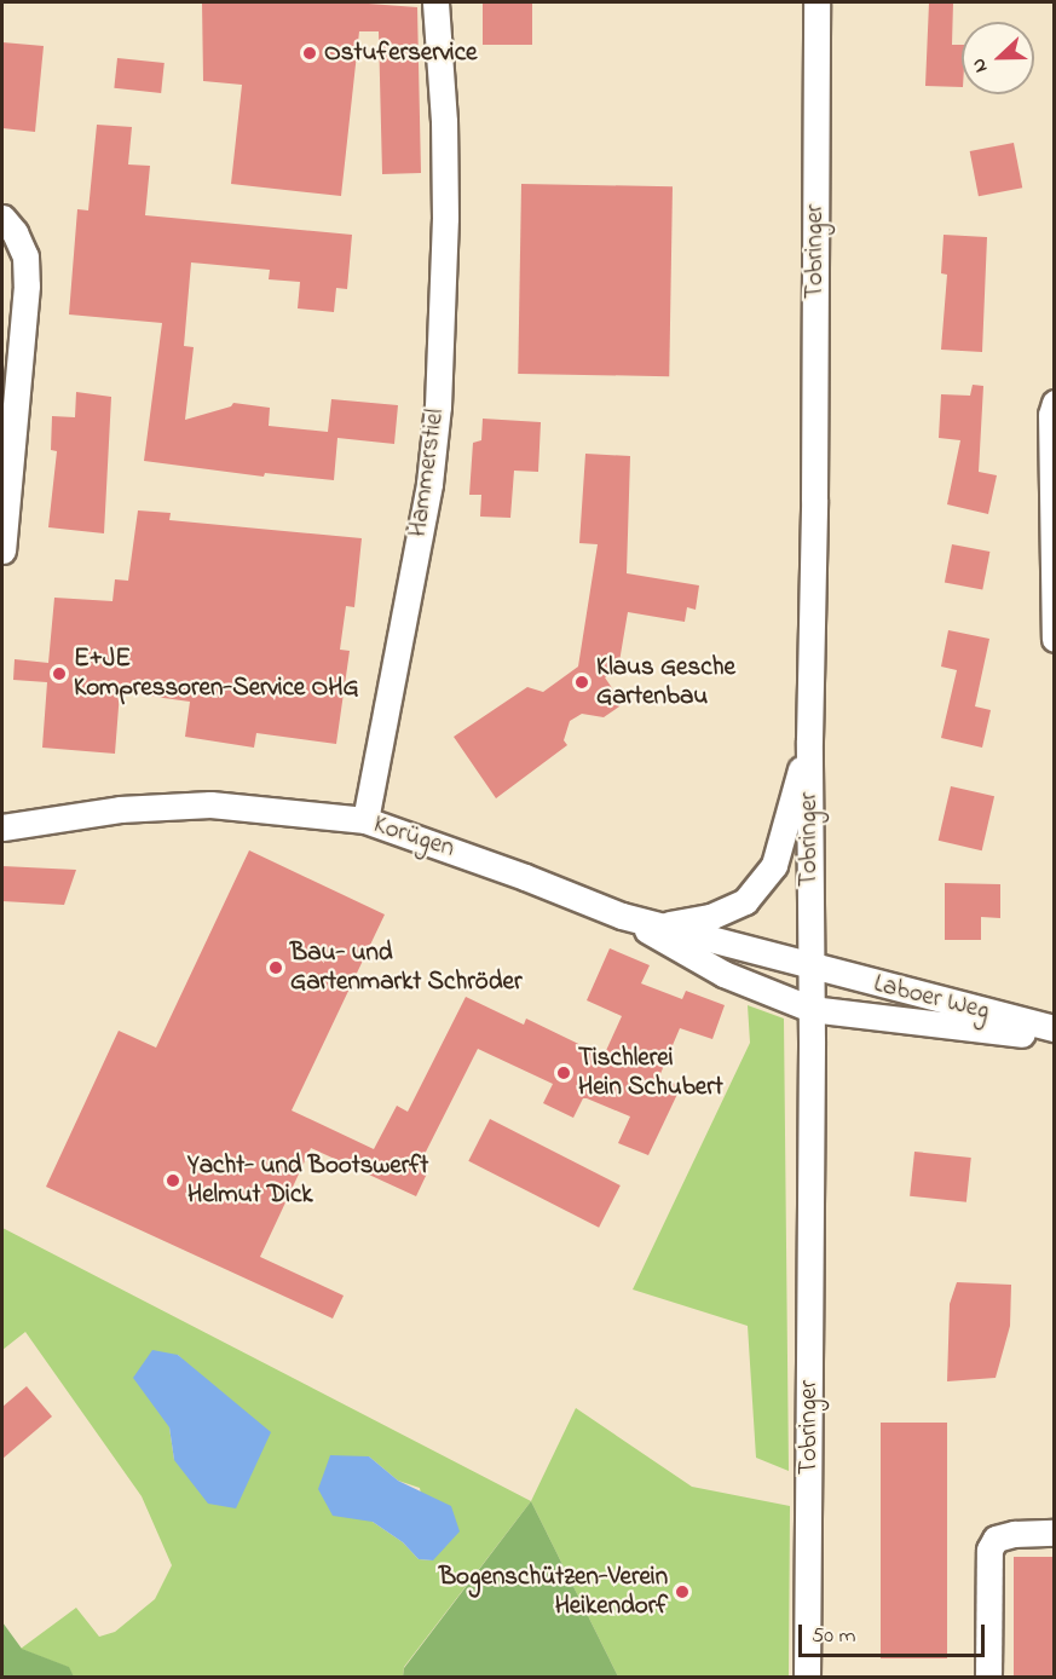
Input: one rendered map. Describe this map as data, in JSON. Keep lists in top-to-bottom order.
{
  "streets": {
    "street": [
      "Tobringer",
      "Hammerstiel",
      "Korügen",
      "Laboer Weg"
    ]
  },
  "crossings": [
    ["Tobringer", "Korügen"],
    ["Tobringer", "Laboer Weg"],
    ["Hammerstiel", "Korügen"],
    ["Korügen", "Laboer Weg"]
  ],
  "places": [
    "Ostuferservice",
    "E+JE Kompressoren-Service OHG",
    "Klaus Gesche Gartenbau",
    "Bau- und Gartenmarkt Schröder",
    "Tischlerei Hein Schubert",
    "Yacht- und Bootswerft Helmut Dick",
    "Bogenschützen-Verein Heikendorf"
  ],
  "scale_bar": "50 m",
  "north": "left"
}
